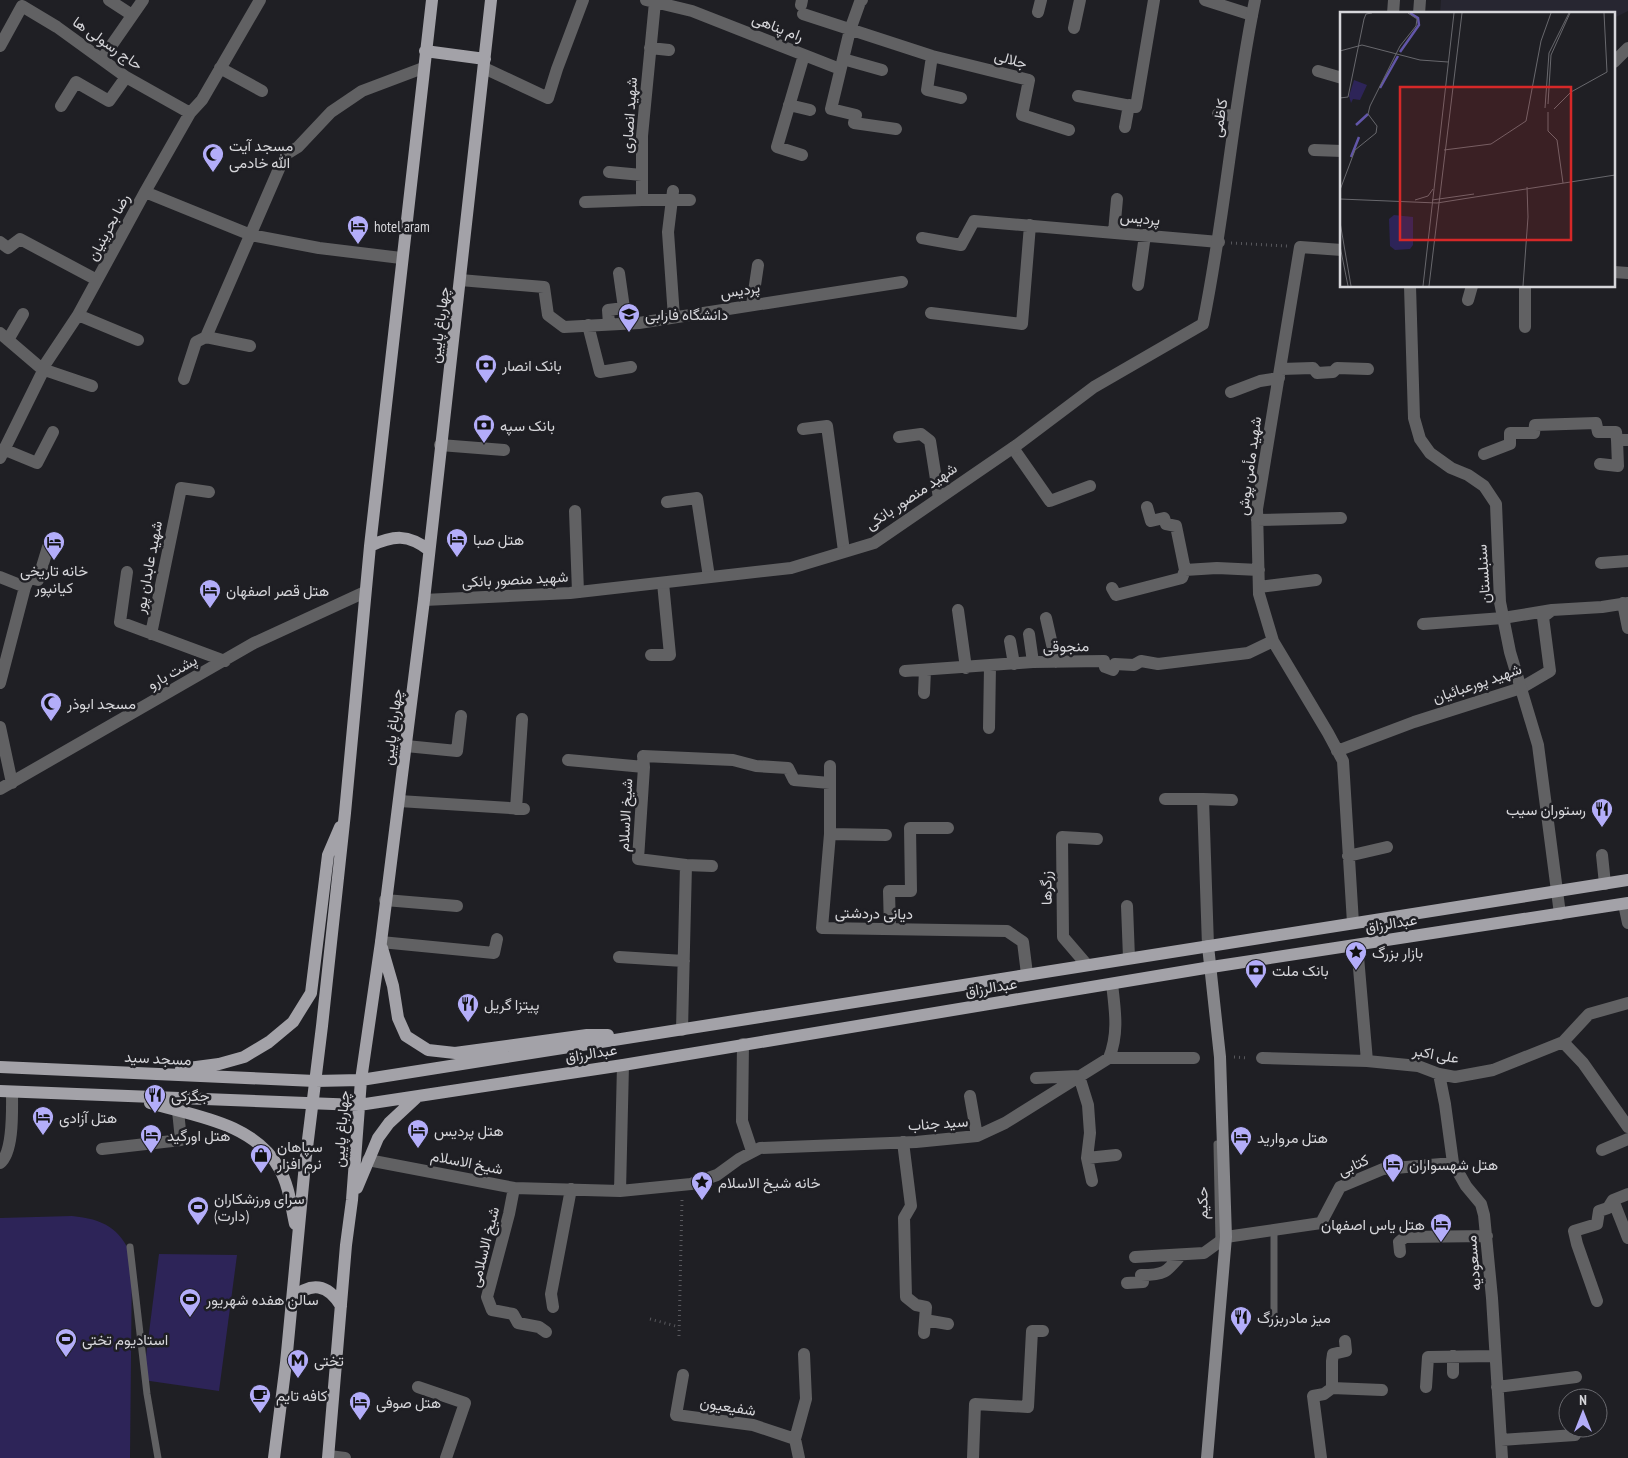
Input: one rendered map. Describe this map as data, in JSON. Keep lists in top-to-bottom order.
{
  "streets": {
    "main road": [
      "چهارباغ پایین",
      "عبدالرزاق",
      "مسجد سید",
      "حکیم"
    ],
    "street": [
      "رام پناهی",
      "حاج رسولی ها",
      "جلالی",
      "شهید انصاری",
      "کاظمی",
      "پردیس",
      "رضا بحرینیان",
      "شهید مأمن پوش",
      "شهید منصور بانکی",
      "شهید عابدان پور",
      "سنبلستان",
      "منجوقی",
      "پشت بارو",
      "شهید پورعبائیان",
      "شیخ الاسلام",
      "زرگرها",
      "دیانی دردشتی",
      "علی اکبر",
      "سید جناب",
      "کتابی",
      "شیخ الاسلامی",
      "مسعودیه",
      "شفیعیون"
    ]
  },
  "crossings": [
    ["رام پناهی", "شهید انصاری"],
    ["کاظمی", "پردیس"],
    ["کاظمی", "شهید منصور بانکی"],
    ["پردیس", "چهارباغ پایین"],
    ["پردیس", "شهید منصور بانکی"],
    ["رضا بحرینیان", "چهارباغ پایین"],
    ["چهارباغ پایین", "شهید منصور بانکی"],
    ["چهارباغ پایین", "پشت بارو"],
    ["چهارباغ پایین", "عبدالرزاق"],
    ["چهارباغ پایین", "مسجد سید"],
    ["شهید مأمن پوش", "منجوقی"],
    ["شهید مأمن پوش", "شهید پورعبائیان"],
    ["شهید مأمن پوش", "عبدالرزاق"],
    ["شهید عابدان پور", "پشت بارو"],
    ["سنبلستان", "شهید پورعبائیان"],
    ["سنبلستان", "عبدالرزاق"],
    ["شیخ الاسلام", "دیانی دردشتی"],
    ["شیخ الاسلام", "سید جناب"],
    ["شیخ الاسلام", "شیخ الاسلامی"],
    ["زرگرها", "عبدالرزاق"],
    ["دیانی دردشتی", "عبدالرزاق"],
    ["عبدالرزاق", "مسجد سید"],
    ["عبدالرزاق", "حکیم"],
    ["علی اکبر", "مسعودیه"],
    ["کتابی", "حکیم"],
    ["کتابی", "مسعودیه"]
  ],
  "places": {
    "mosque": ["مسجد آیت الله خادمی", "مسجد ابوذر"],
    "hotel": [
      "hotel aram",
      "هتل صبا",
      "خانه تاریخی کیانپور",
      "هتل قصر اصفهان",
      "هتل آزادی",
      "هتل پردیس",
      "هتل اورگید",
      "هتل مروارید",
      "هتل شهسواران",
      "هتل یاس اصفهان",
      "هتل صوفی"
    ],
    "school or university": ["دانشگاه فارابی"],
    "bank": ["بانک انصار", "بانک سپه", "بانک ملت"],
    "restaurant": [
      "رستوران سيب",
      "پیتزا گریل",
      "جگرکی",
      "میز مادربزرگ"
    ],
    "place": ["بازار بزرگ", "خانه شیخ الاسلام"],
    "shop": ["سپاهان نرم افزار"],
    "sports": ["سرای ورزشکاران (دارت)", "سالن هفده شهریور", "استادیوم تختی"],
    "metro station": ["تختی"],
    "cafe": ["کافه تایم"]
  },
  "north": "top"
}
